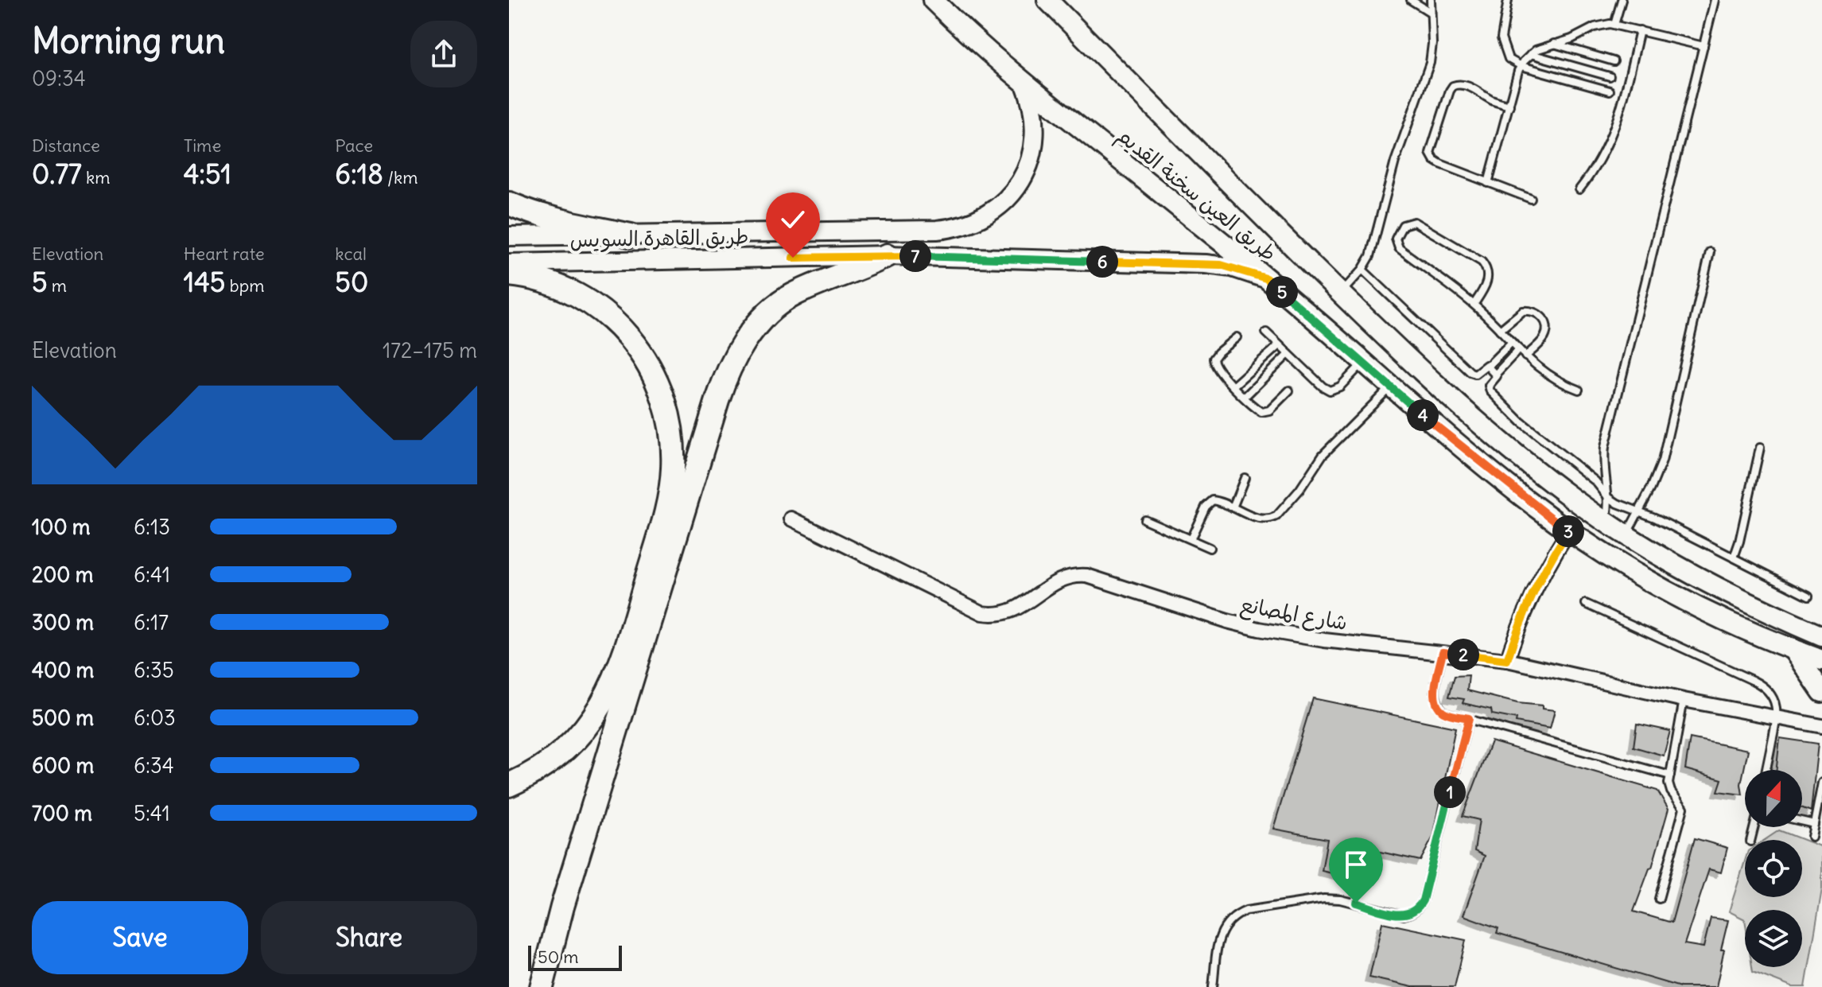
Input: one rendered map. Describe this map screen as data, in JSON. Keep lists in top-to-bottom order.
{
  "streets": {
    "main road": ["طريق العين سخنة القديم", "طريق القاهرة السويس"],
    "street": ["شارع المصانع"]
  },
  "crossings": [
    ["طريق العين سخنة القديم", "طريق القاهرة السويس"]
  ],
  "scale_bar": "50 m",
  "north": "top",
  "page": {
    "heading": ["Morning run", "09:34"],
    "stats": [
      ["Distance", "0.77 km"],
      ["Time", "4:51"],
      ["Pace", "6:18 /km"],
      ["Elevation", "5 m"],
      ["Heart rate", "145 bpm"],
      ["kcal", "50"]
    ],
    "pins": [
      "7",
      "6",
      "5",
      "4",
      "3",
      "2",
      "1"
    ],
    "chart": ["Elevation", "172–175 m"],
    "list": [
      {
        "name": "100 m",
        "note": "6:13"
      },
      {
        "name": "200 m",
        "note": "6:41"
      },
      {
        "name": "300 m",
        "note": "6:17"
      },
      {
        "name": "400 m",
        "note": "6:35"
      },
      {
        "name": "500 m",
        "note": "6:03"
      },
      {
        "name": "600 m",
        "note": "6:34"
      },
      {
        "name": "700 m",
        "note": "5:41"
      }
    ],
    "buttons": ["Save", "Share"],
    "scale": "50 m"
  }
}
